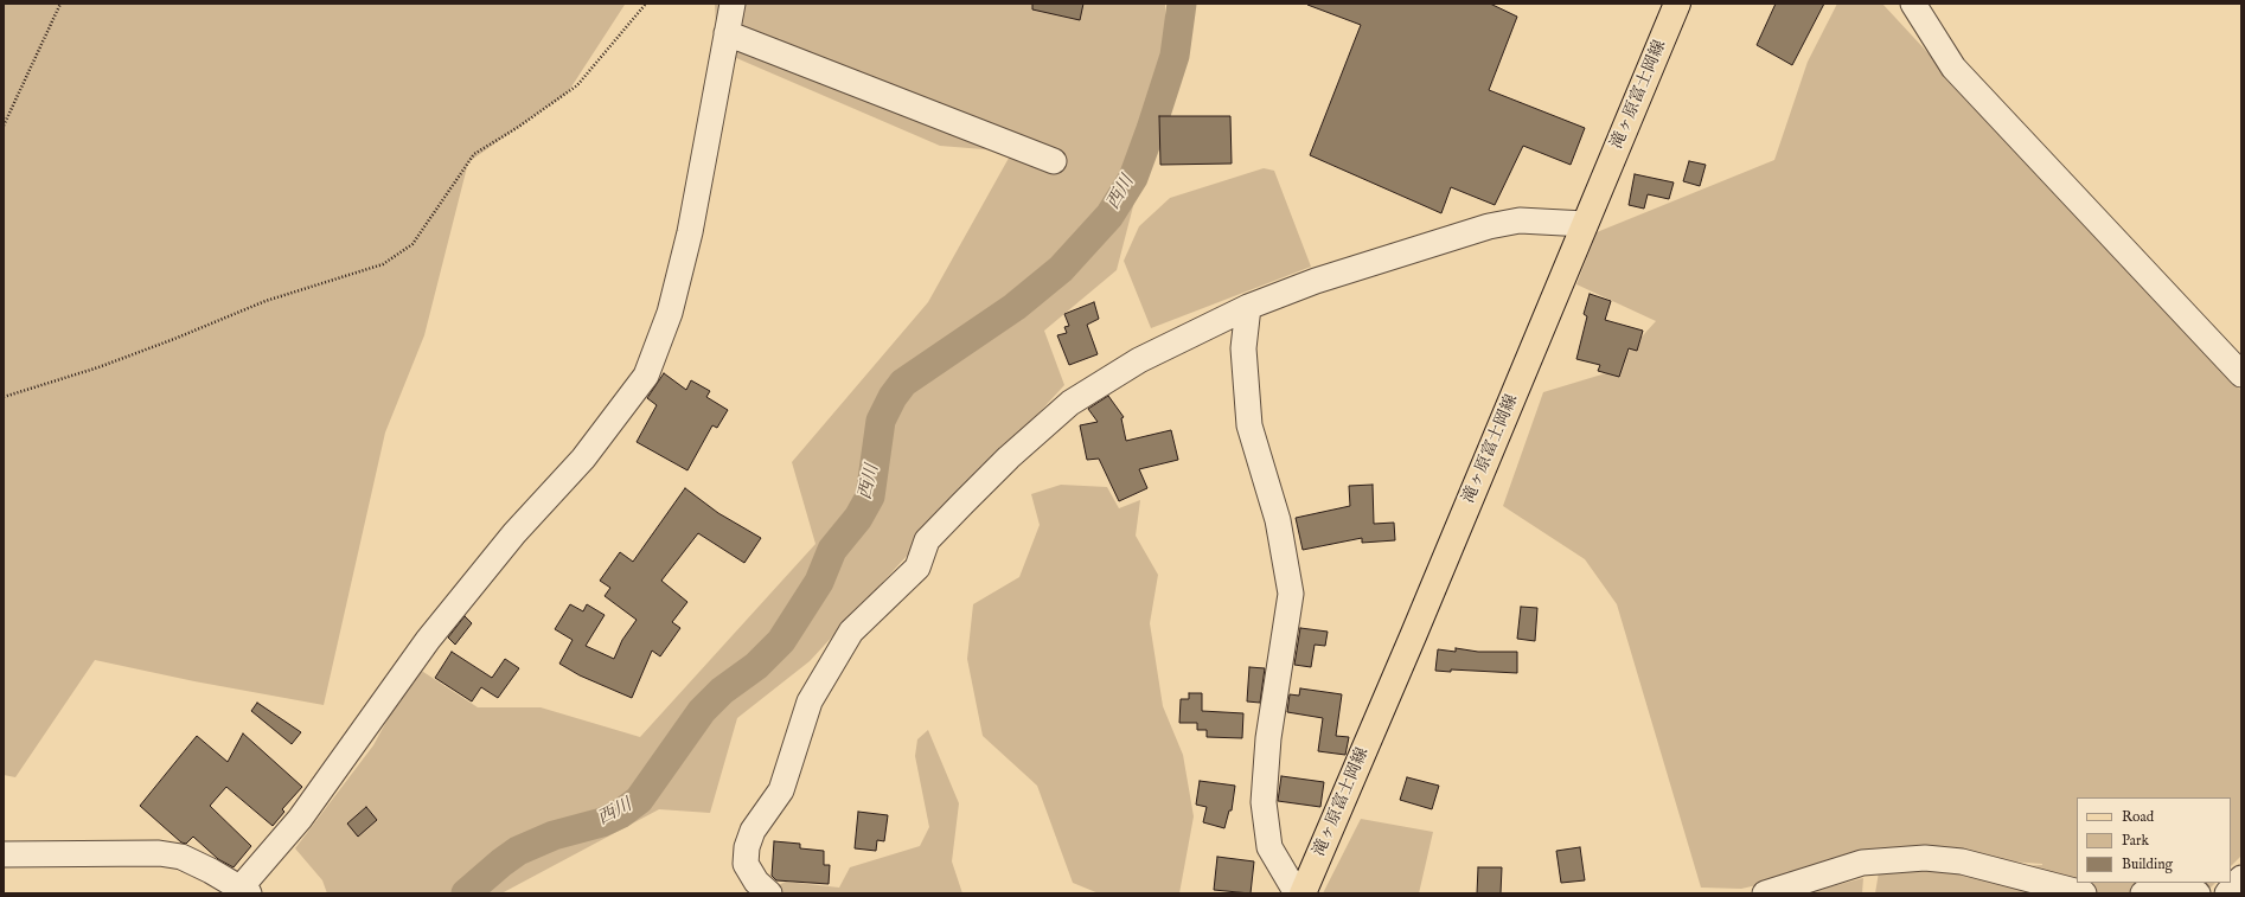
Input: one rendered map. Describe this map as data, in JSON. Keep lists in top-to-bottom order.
{
  "streets": {
    "main road": ["滝ヶ原富士岡線"]
  },
  "water": ["西川"],
  "legend": ["Road", "Park", "Building"]
}
